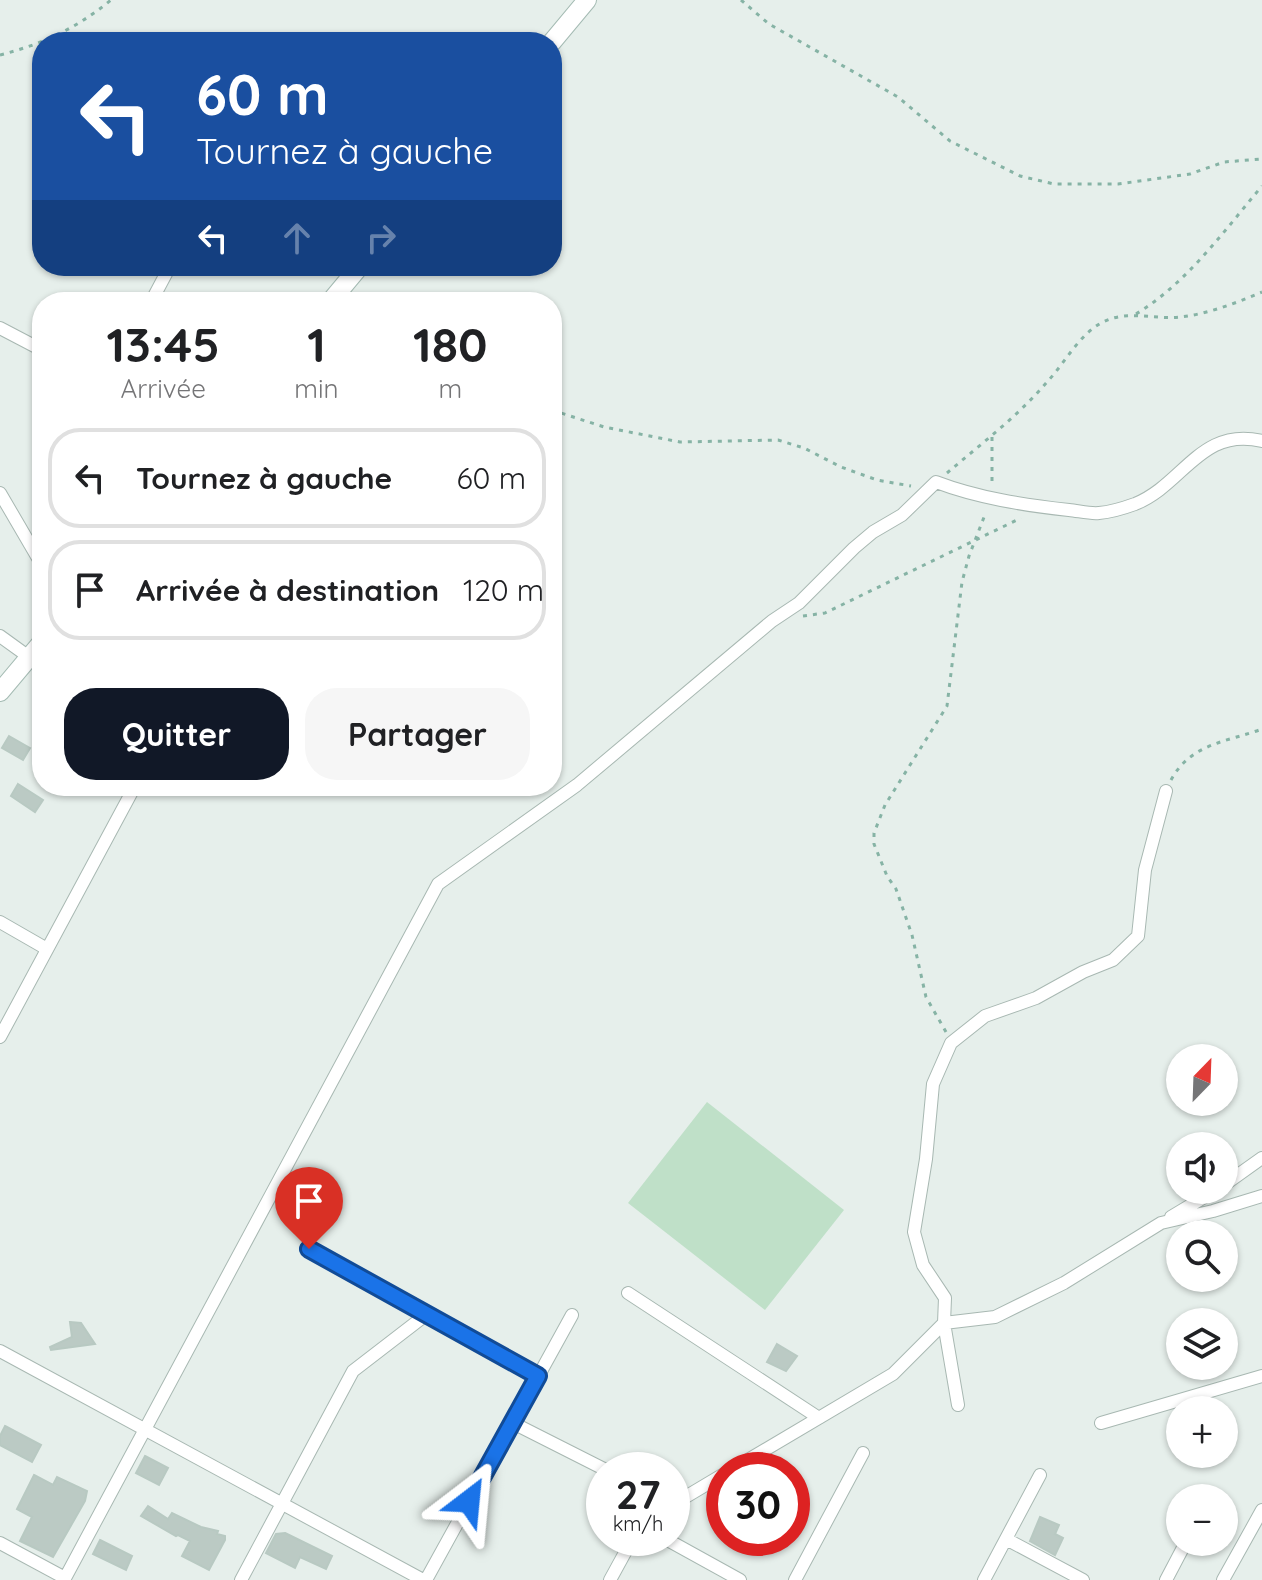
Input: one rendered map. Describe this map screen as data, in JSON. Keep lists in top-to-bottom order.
{
  "north": "top right",
  "page": {
    "turn": ["60 m", "Tournez à gauche"],
    "eta": [
      "13:45",
      "Arrivée",
      "1",
      "min",
      "180",
      "m"
    ],
    "list": [
      {
        "name": "Tournez à gauche",
        "value": "60 m"
      },
      {
        "name": "Arrivée à destination",
        "value": "120 m"
      }
    ],
    "buttons": ["Quitter", "Partager"],
    "map_buttons": ["+", "−"],
    "speed": "27 km/h",
    "limit": "30"
  }
}
